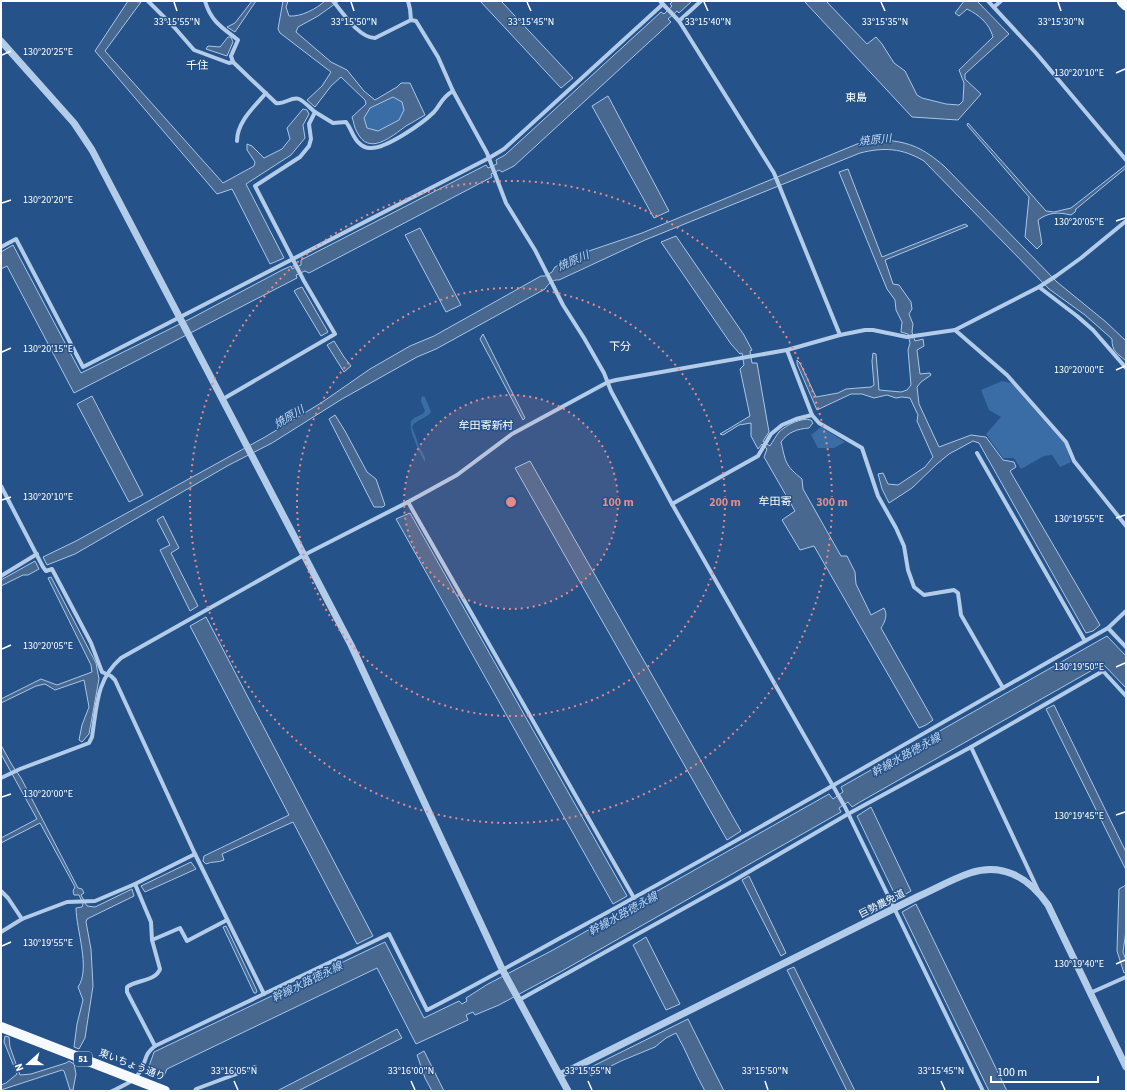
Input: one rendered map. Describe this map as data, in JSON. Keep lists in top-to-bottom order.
{
  "streets": {
    "main road": ["51", "東いちょう通り"],
    "street": ["巨勢農免道"]
  },
  "districts": [
    "千住",
    "東島",
    "下分",
    "牟田寄新村",
    "牟田寄"
  ],
  "water": ["焼原川", "幹線水路徳永線"],
  "scale_bar": "100 m",
  "north": "left",
  "coordinates": [
    "33°15'30\"N",
    "33°15'55\"N",
    "33°15'50\"N",
    "33°15'45\"N",
    "33°15'40\"N",
    "33°15'35\"N",
    "130°20'25\"E",
    "130°20'10\"E",
    "130°20'20\"E",
    "130°20'05\"E",
    "130°20'15\"E",
    "130°20'00\"E",
    "130°19'55\"E",
    "130°19'50\"E",
    "130°19'45\"E",
    "130°19'40\"E",
    "33°16'05\"N",
    "33°16'00\"N"
  ],
  "rings": ["100 m", "200 m", "300 m"]
}
